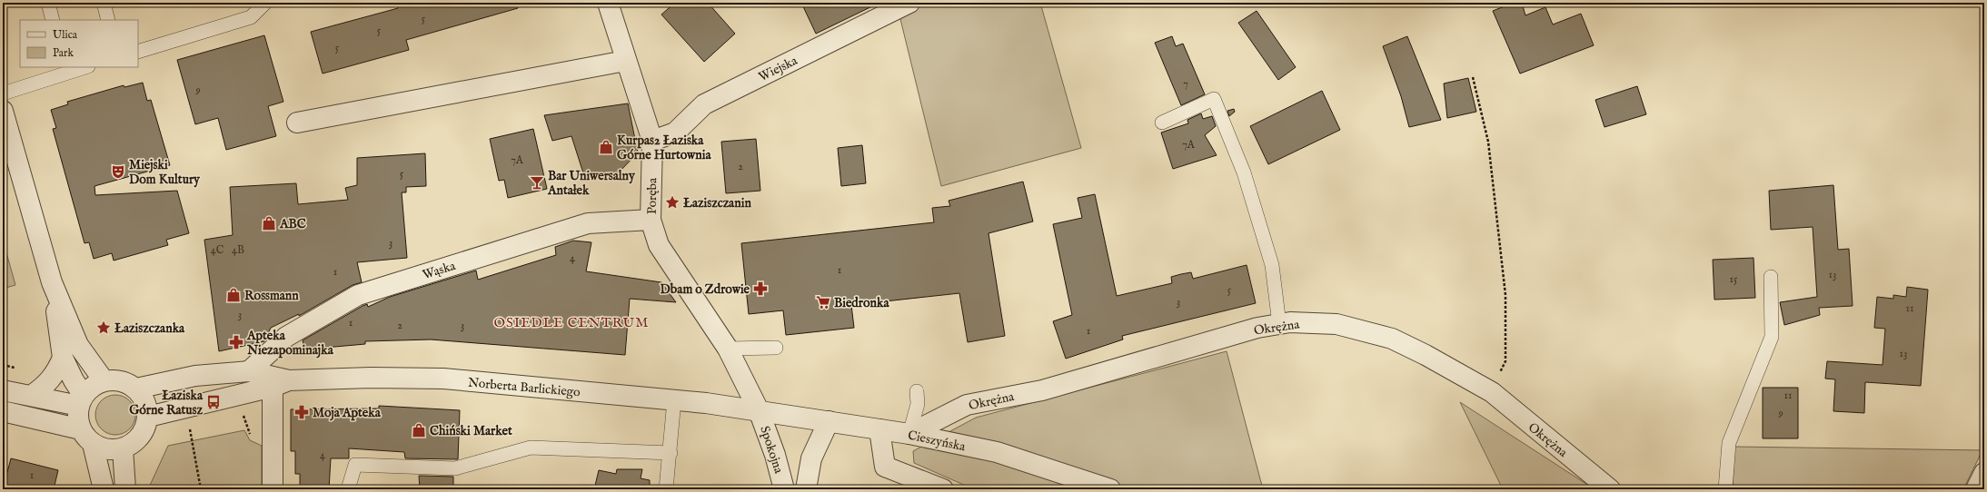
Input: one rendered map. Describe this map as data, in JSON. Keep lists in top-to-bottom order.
{
  "streets": {
    "street": [
      "Wiejska",
      "Poręba",
      "Wąska",
      "Okrężna",
      "Norberta Barlickiego",
      "Cieszyńska",
      "Spokojna"
    ]
  },
  "crossings": [
    ["Wiejska", "Poręba"],
    ["Poręba", "Wąska"],
    ["Poręba", "Norberta Barlickiego"],
    ["Poręba", "Cieszyńska"],
    ["Poręba", "Spokojna"],
    ["Wąska", "Norberta Barlickiego"],
    ["Okrężna", "Cieszyńska"],
    ["Norberta Barlickiego", "Cieszyńska"],
    ["Norberta Barlickiego", "Spokojna"],
    ["Cieszyńska", "Spokojna"]
  ],
  "districts": ["OSIEDLE CENTRUM"],
  "places": {
    "shop": [
      "Kurpas2 Łaziska Górne Hurtownia",
      "ABC",
      "Rossmann",
      "Chiński Market"
    ],
    "theatre": ["Miejski Dom Kultury"],
    "bar": ["Bar Uniwersalny Antałek"],
    "place": ["Łaziszczanin", "Łaziszczanka"],
    "pharmacy": ["Dbam o Zdrowie", "Apteka Niezapominajka", "Moja Apteka"],
    "supermarket": ["Biedronka"],
    "bus stop": ["Łaziska Górne Ratusz"]
  },
  "house_numbers": [
    "5",
    "5",
    "5",
    "7",
    "9",
    "7A",
    "7A",
    "2",
    "5",
    "3",
    "4C",
    "4B",
    "4",
    "1",
    "1",
    "13",
    "15",
    "5",
    "3",
    "11",
    "3",
    "1",
    "2",
    "3",
    "1",
    "13",
    "11",
    "9",
    "4",
    "1"
  ],
  "legend": ["Ulica", "Park"]
}
